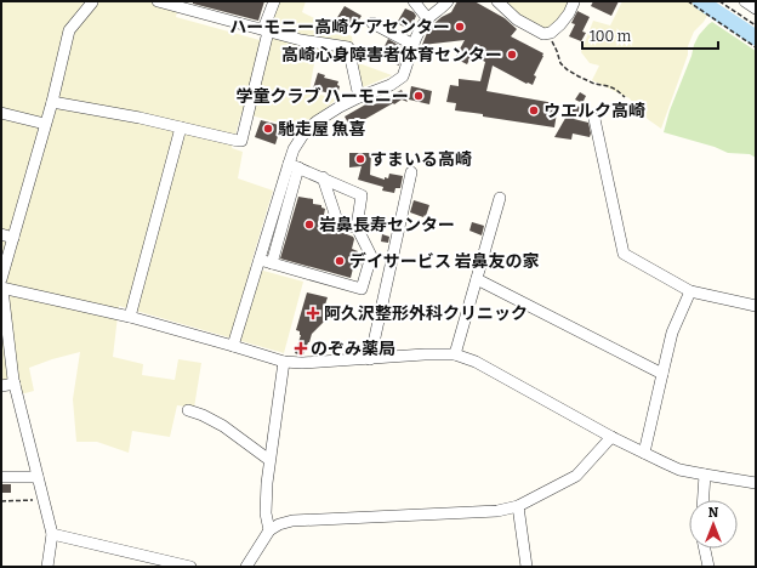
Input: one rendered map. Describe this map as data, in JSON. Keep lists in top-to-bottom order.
{
  "places": {
    "other": [
      "ハーモニー高崎ケアセンター",
      "高崎心身障害者体育センター",
      "学童クラブ ハーモニー",
      "ウエルク高崎",
      "馳走屋 魚喜",
      "すまいる高崎",
      "岩鼻長寿センター",
      "デイサービス 岩鼻友の家"
    ],
    "health": ["阿久沢整形外科クリニック", "のぞみ薬局"]
  },
  "scale_bar": "100 m",
  "north": "top"
}
